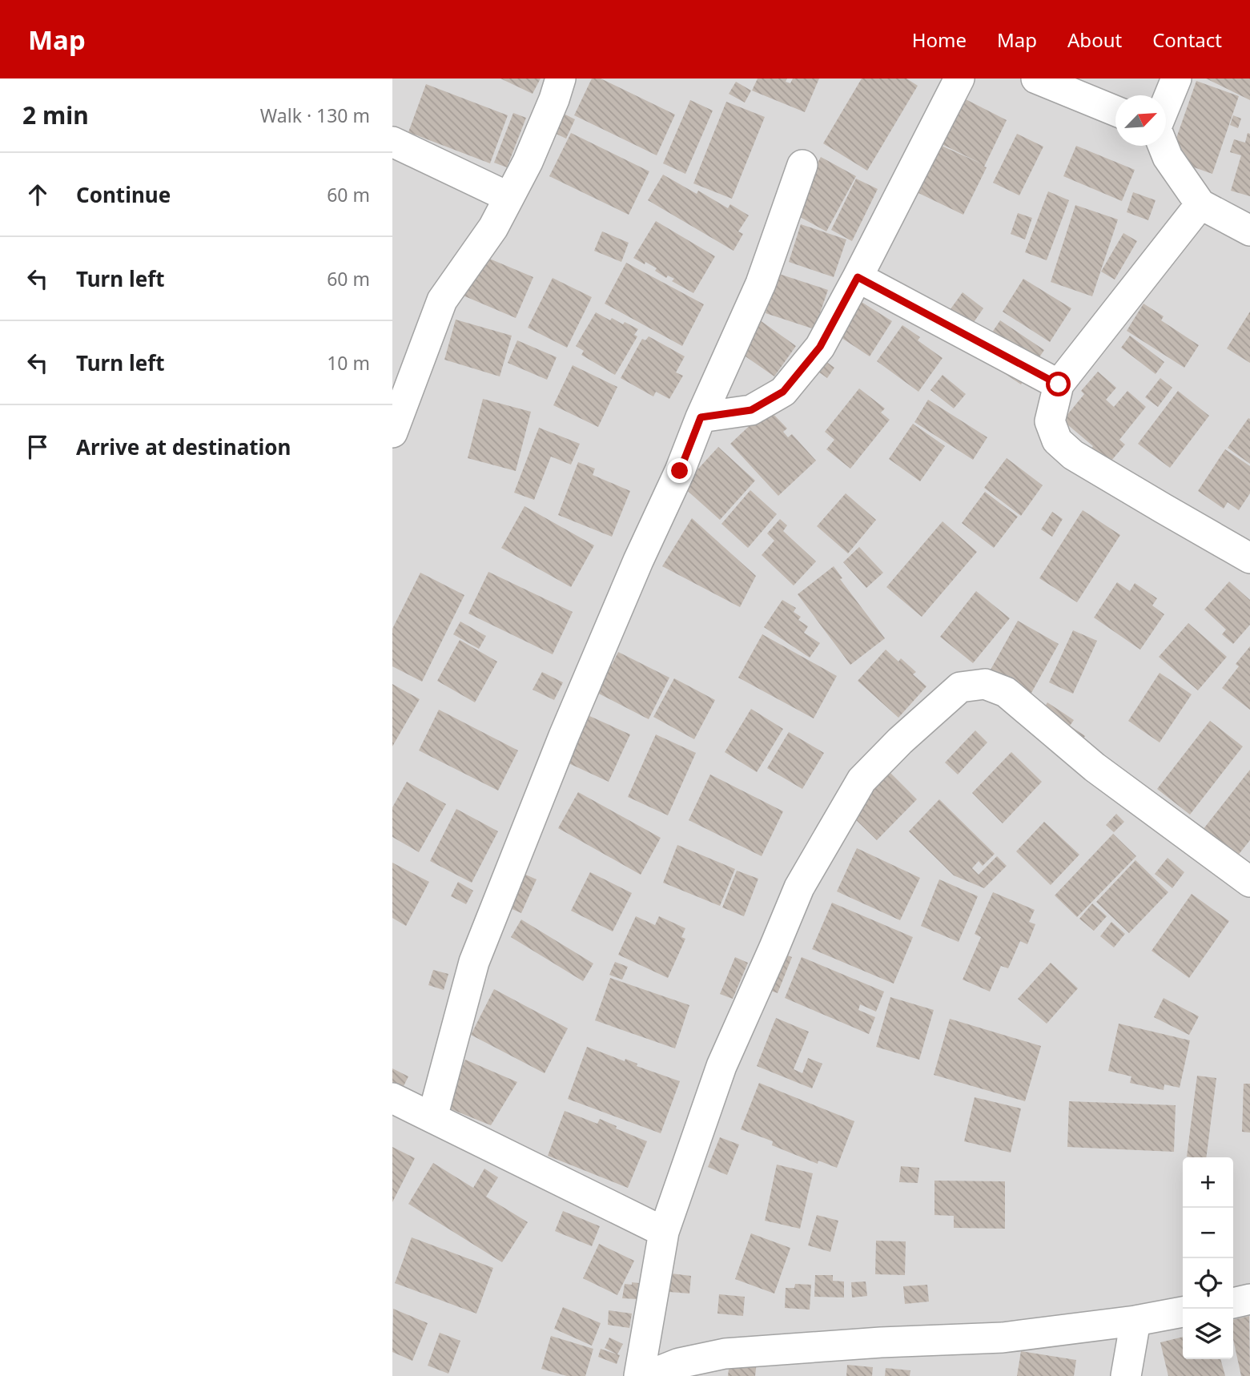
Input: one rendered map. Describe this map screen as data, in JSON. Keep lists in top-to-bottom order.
{
  "north": "top right",
  "page": {
    "header": "Map",
    "nav": [
      "Home",
      "Map",
      "About",
      "Contact"
    ],
    "heading": ["2 min", "Walk · 130 m"],
    "list": [
      ["Continue", "60 m"],
      ["Turn left", "60 m"],
      ["Turn left", "10 m"],
      "Arrive at destination"
    ],
    "map_buttons": ["+", "−"]
  }
}
